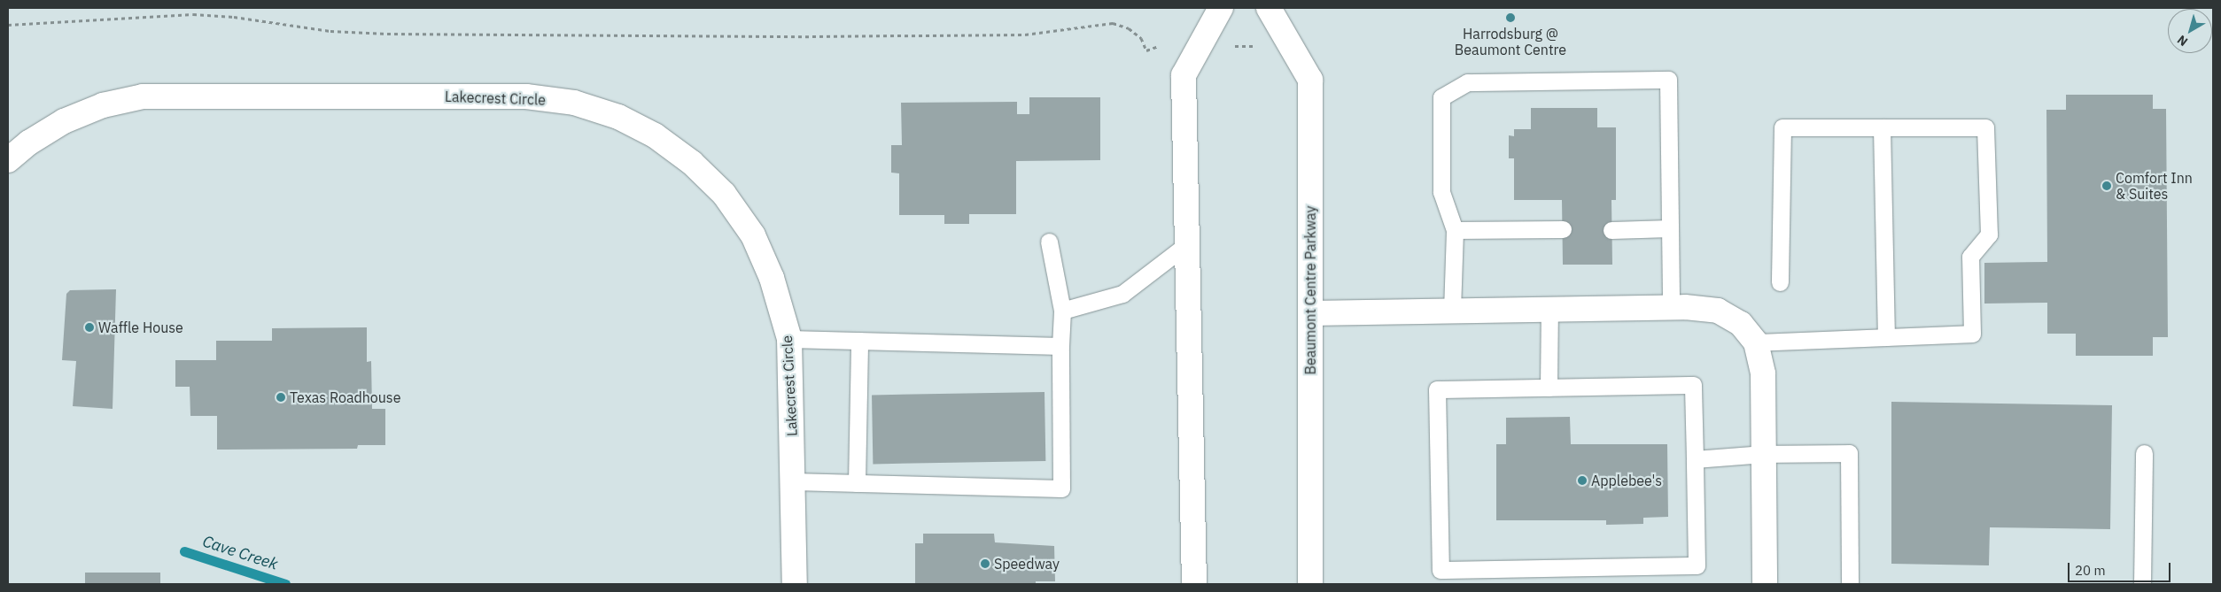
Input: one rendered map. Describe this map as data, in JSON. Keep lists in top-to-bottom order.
{
  "streets": {
    "street": ["Lakecrest Circle", "Beaumont Centre Parkway"]
  },
  "water": ["Cave Creek"],
  "places": [
    "Harrodsburg @ Beaumont Centre",
    "Comfort Inn & Suites",
    "Waffle House",
    "Texas Roadhouse",
    "Applebee's",
    "Speedway"
  ],
  "scale_bar": "20 m",
  "north": "bottom left"
}
